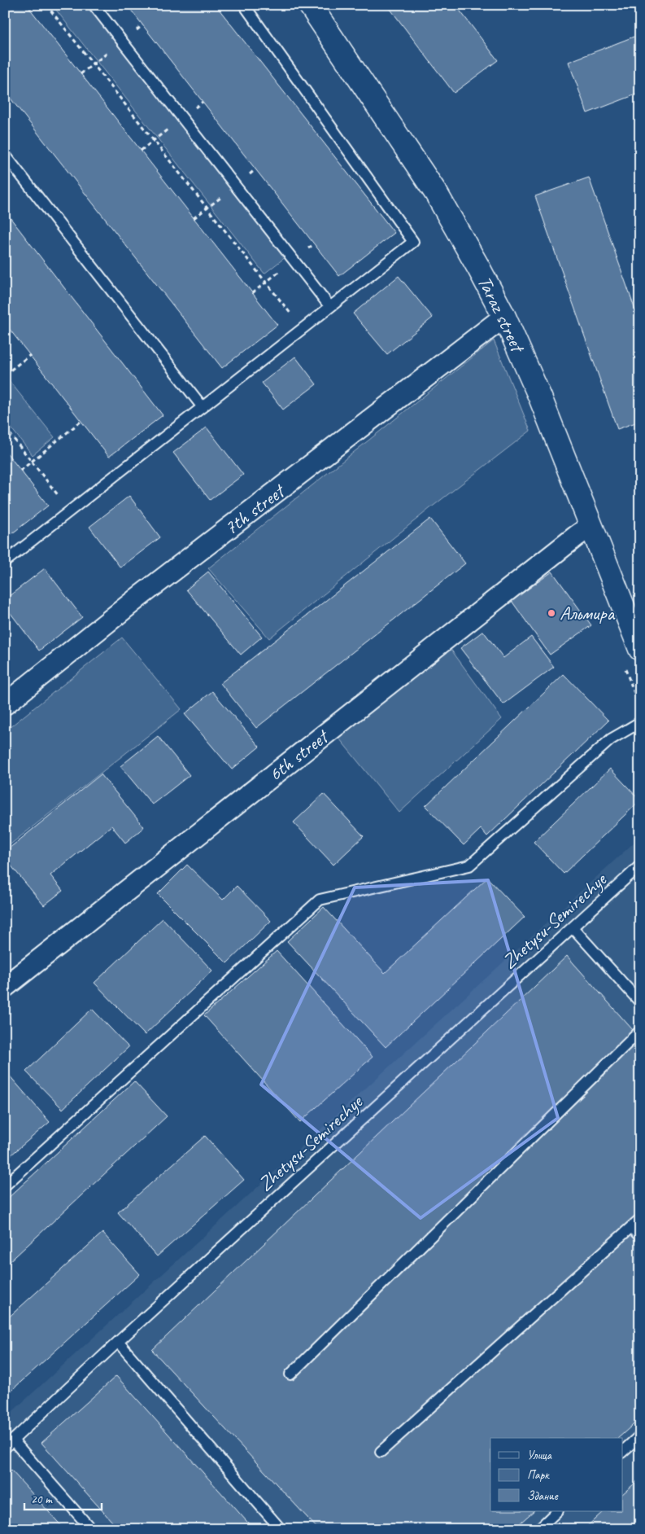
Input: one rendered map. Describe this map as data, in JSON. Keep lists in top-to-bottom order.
{
  "streets": {
    "street": ["Taraz street", "7th street", "6th street"],
    "lane": ["Zhetysu-Semirechye"]
  },
  "crossings": [
    ["Taraz street", "7th street"],
    ["Taraz street", "6th street"]
  ],
  "places": ["Альмира"],
  "legend": ["Улица", "Парк", "Здание"],
  "scale_bar": "20 m"
}
